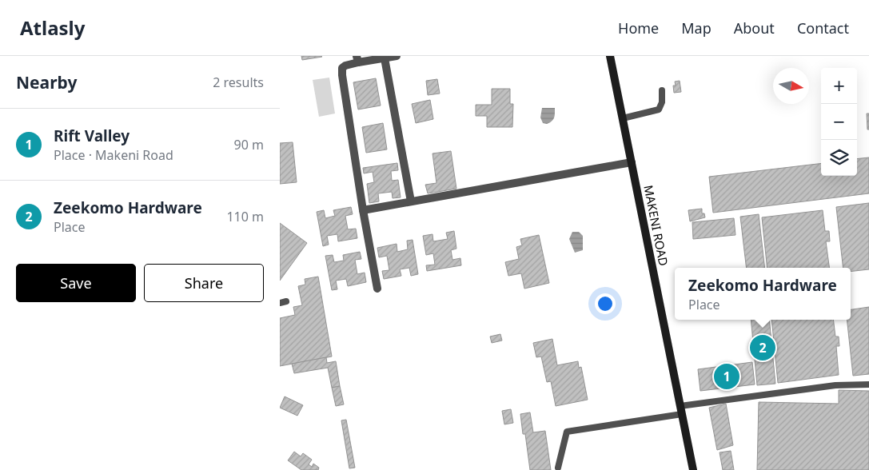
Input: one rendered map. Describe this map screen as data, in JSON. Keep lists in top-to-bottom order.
{
  "streets": {
    "main road": ["MAKENI ROAD"]
  },
  "north": "right",
  "page": {
    "header": "Atlasly",
    "nav": [
      "Home",
      "Map",
      "About",
      "Contact"
    ],
    "heading": ["Nearby", "2 results"],
    "map_buttons": ["+", "−"],
    "list": [
      {
        "mark": "1",
        "name": "Rift Valley",
        "note": "Place · Makeni Road",
        "value": "90 m"
      },
      {
        "mark": "2",
        "name": "Zeekomo Hardware",
        "note": "Place",
        "value": "110 m"
      }
    ],
    "buttons": ["Save", "Share"],
    "popup": ["Zeekomo Hardware", "Place"],
    "pins": ["2", "1"]
  }
}
